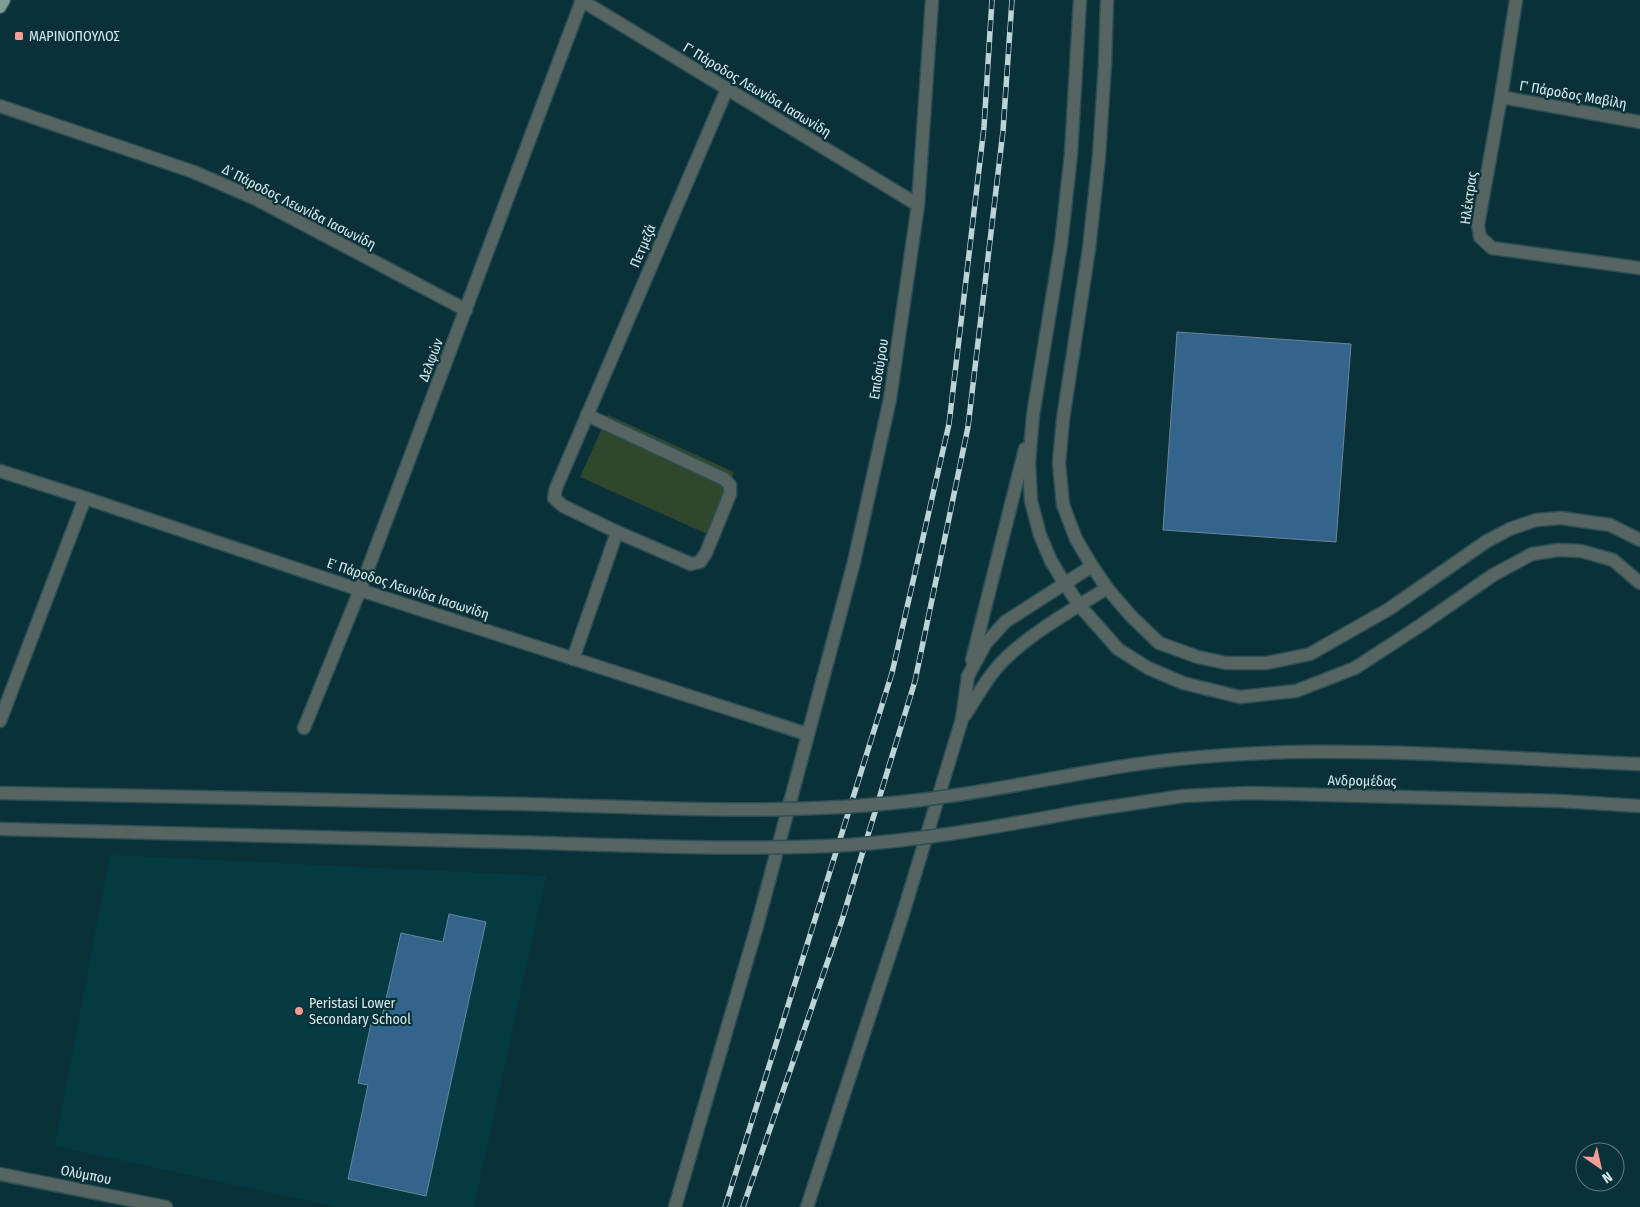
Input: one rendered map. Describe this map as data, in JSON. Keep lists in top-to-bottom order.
{
  "streets": {
    "street": [
      "Γ΄ Πάροδος Λεωνίδα Ιασωνίδη",
      "Γ΄ Πάροδος Μαβίλη",
      "Ηλέκτρας",
      "Δ΄ Πάροδος Λεωνίδα Ιασωνίδη",
      "Πετμεζά",
      "Δελφών",
      "Επιδαύρου",
      "Ε΄ Πάροδος Λεωνίδα Ιασωνίδη",
      "Ανδρομέδας",
      "Ολύμπου"
    ]
  },
  "crossings": [
    ["Γ΄ Πάροδος Λεωνίδα Ιασωνίδη", "Πετμεζά"],
    ["Γ΄ Πάροδος Λεωνίδα Ιασωνίδη", "Δελφών"],
    ["Γ΄ Πάροδος Λεωνίδα Ιασωνίδη", "Επιδαύρου"],
    ["Γ΄ Πάροδος Μαβίλη", "Ηλέκτρας"],
    ["Δ΄ Πάροδος Λεωνίδα Ιασωνίδη", "Δελφών"],
    ["Δελφών", "Ε΄ Πάροδος Λεωνίδα Ιασωνίδη"],
    ["Επιδαύρου", "Ε΄ Πάροδος Λεωνίδα Ιασωνίδη"]
  ],
  "places": {
    "transit": ["ΜΑΡΙΝΟΠΟΥΛΟΣ"],
    "other": ["Peristasi Lower Secondary School"]
  },
  "north": "bottom right"
}
